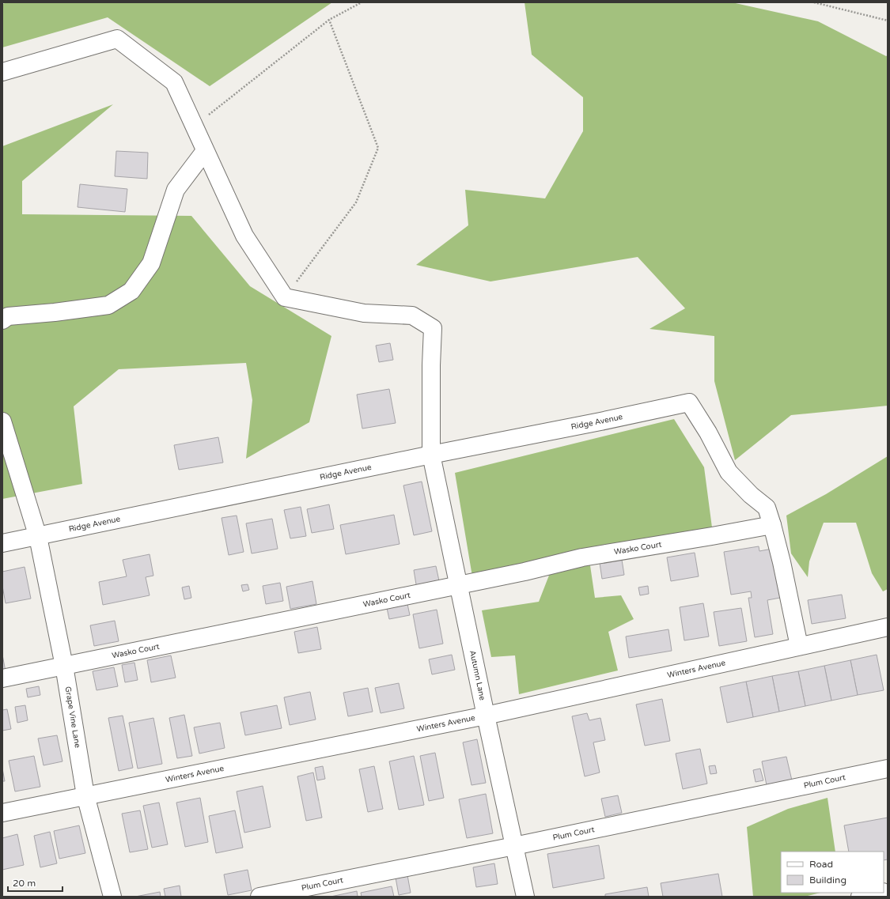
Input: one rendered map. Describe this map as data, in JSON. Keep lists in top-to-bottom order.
{
  "streets": {
    "street": [
      "Ridge Avenue",
      "Wasko Court",
      "Winters Avenue",
      "Autumn Lane",
      "Grape Vine Lane",
      "Plum Court"
    ]
  },
  "crossings": [
    ["Ridge Avenue", "Wasko Court"],
    ["Ridge Avenue", "Autumn Lane"],
    ["Ridge Avenue", "Grape Vine Lane"],
    ["Wasko Court", "Autumn Lane"],
    ["Wasko Court", "Grape Vine Lane"],
    ["Winters Avenue", "Autumn Lane"],
    ["Winters Avenue", "Grape Vine Lane"],
    ["Autumn Lane", "Plum Court"]
  ],
  "legend": ["Road", "Building"],
  "scale_bar": "20 m"
}
